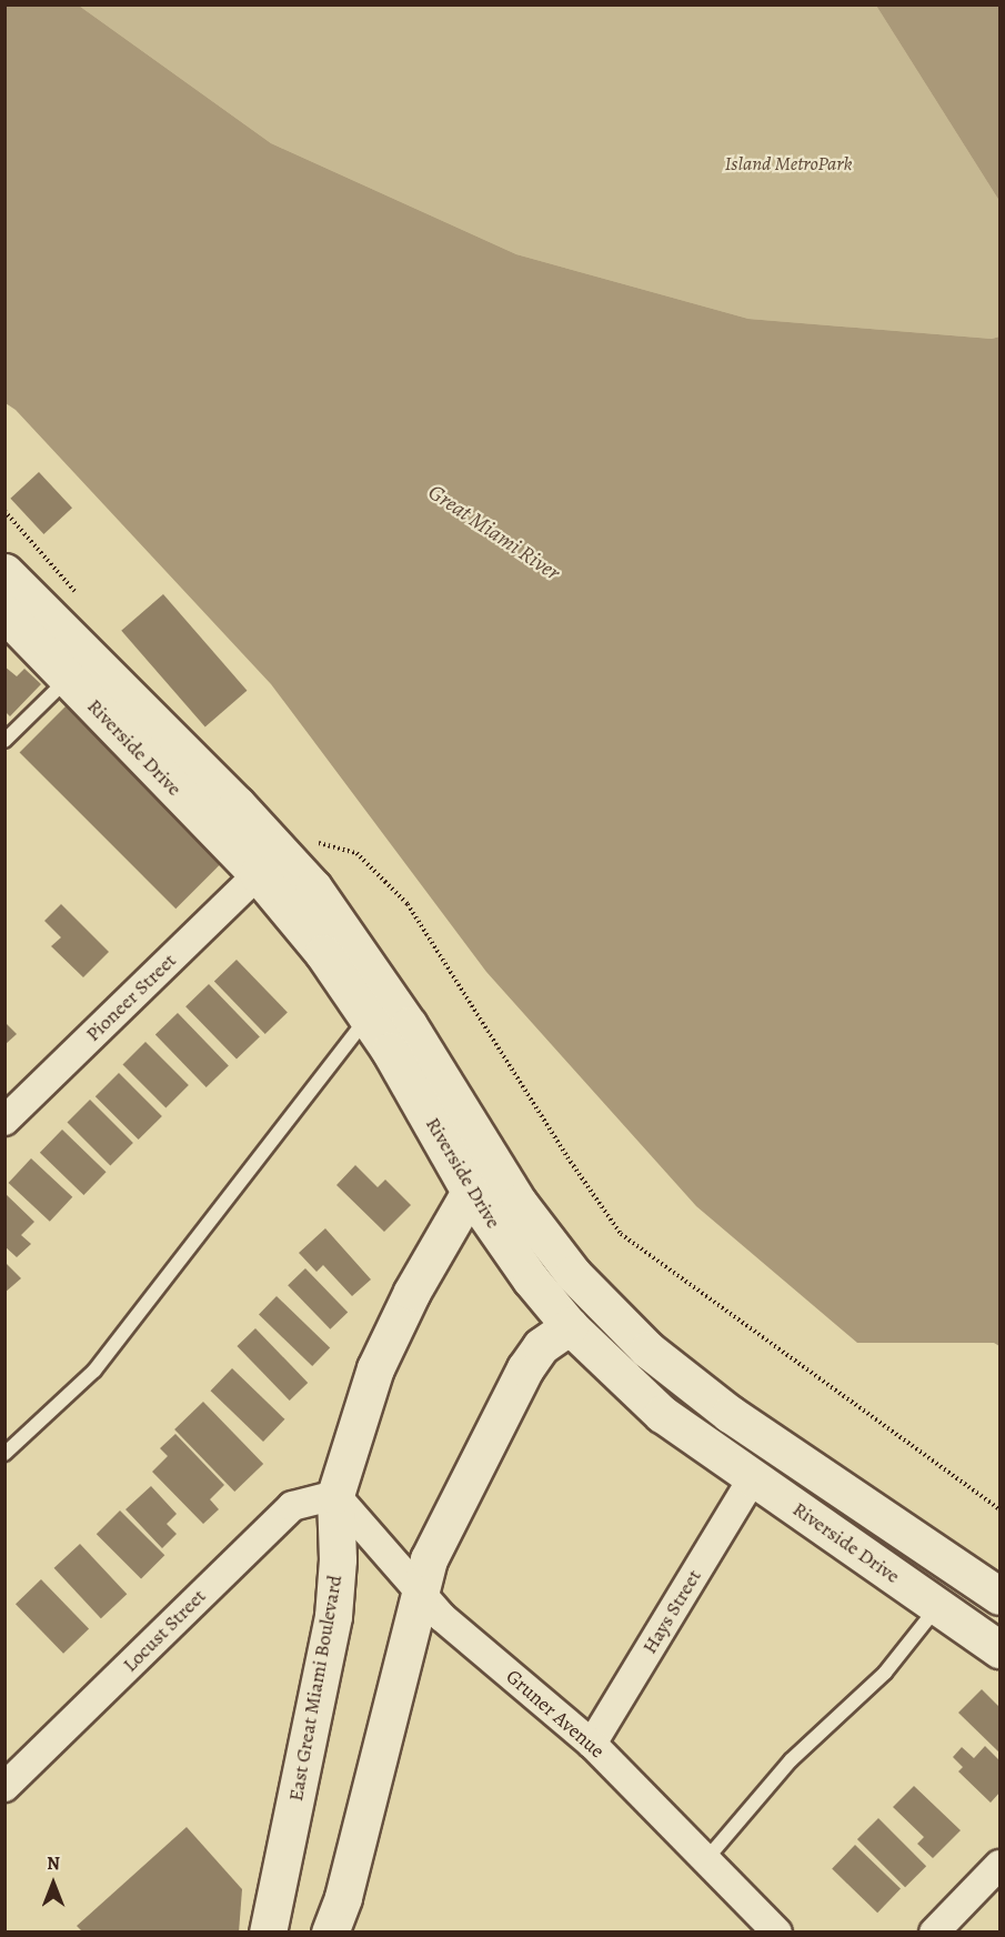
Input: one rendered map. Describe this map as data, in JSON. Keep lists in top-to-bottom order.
{
  "streets": {
    "main road": ["Riverside Drive", "East Great Miami Boulevard"],
    "street": [
      "Pioneer Street",
      "Hays Street",
      "Locust Street",
      "Gruner Avenue"
    ]
  },
  "crossings": [
    ["Riverside Drive", "Pioneer Street"],
    ["Riverside Drive", "Hays Street"],
    ["Riverside Drive", "East Great Miami Boulevard"],
    ["Hays Street", "Gruner Avenue"],
    ["Locust Street", "East Great Miami Boulevard"],
    ["Locust Street", "Gruner Avenue"],
    ["East Great Miami Boulevard", "Gruner Avenue"]
  ],
  "water": ["Great Miami River"],
  "parks": ["Island MetroPark"],
  "north": "top"
}
